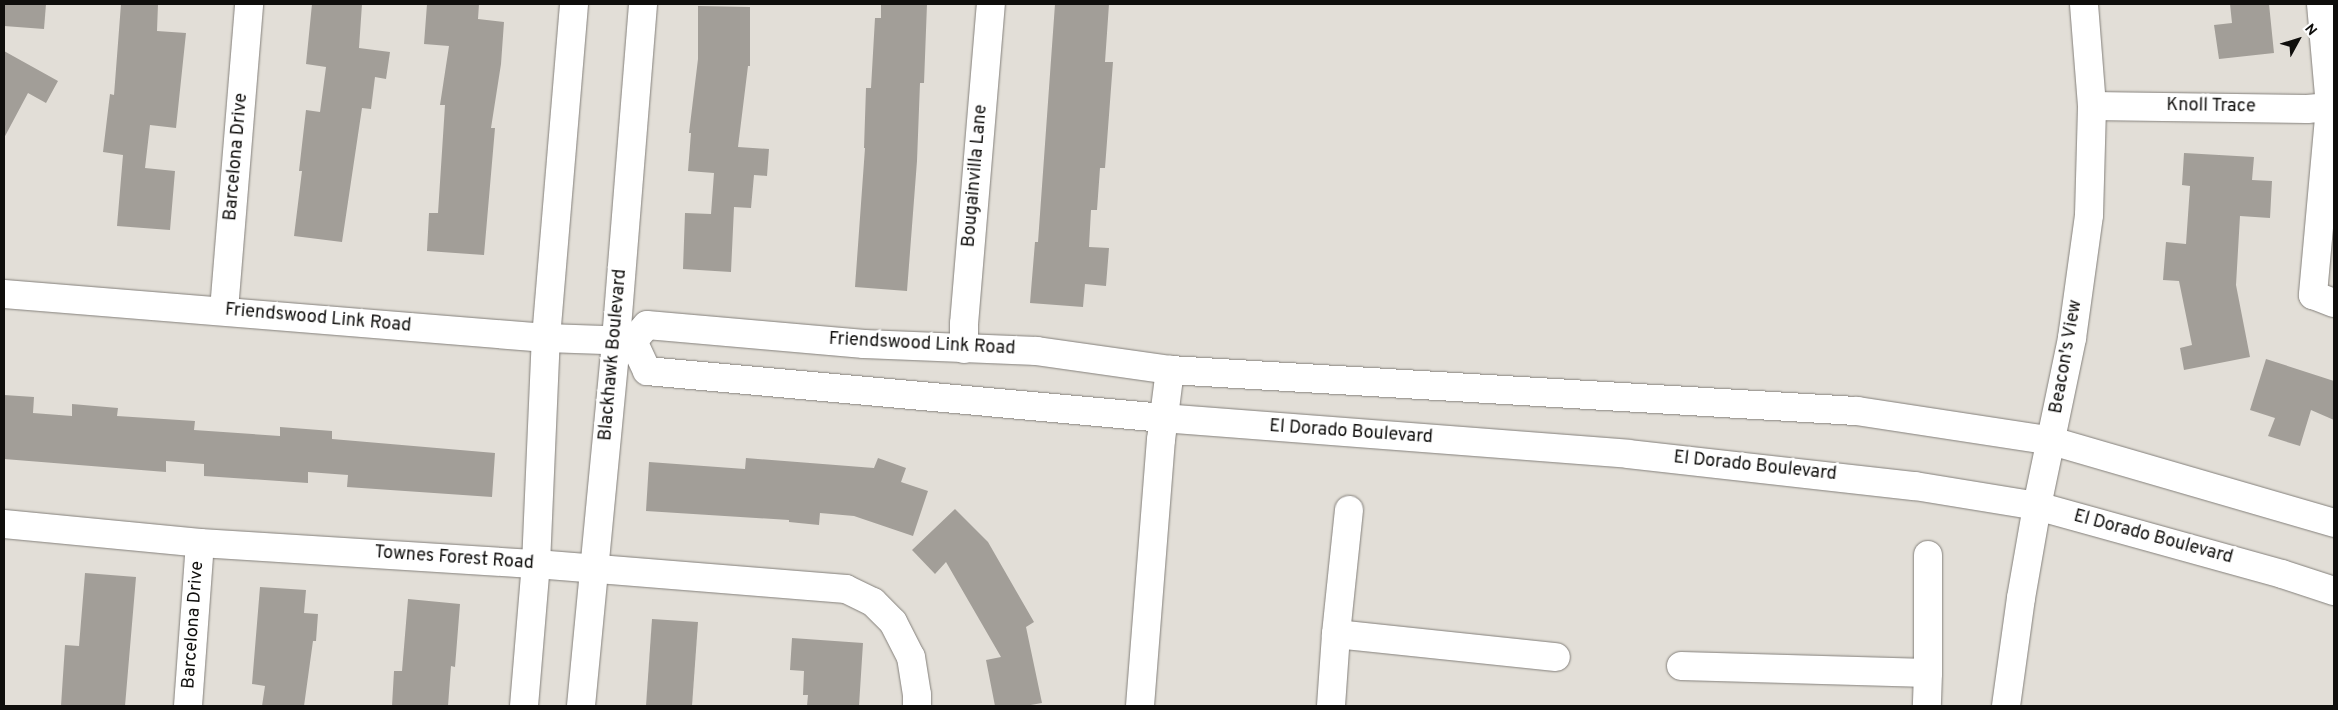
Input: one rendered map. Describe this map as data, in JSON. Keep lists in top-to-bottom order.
{
  "streets": {
    "main road": [
      "Knoll Trace",
      "Barcelona Drive",
      "Bougainvilla Lane",
      "Friendswood Link Road",
      "Blackhawk Boulevard",
      "Beacon's View",
      "El Dorado Boulevard",
      "Townes Forest Road"
    ]
  },
  "crossings": [
    ["Knoll Trace", "Beacon's View"],
    ["Barcelona Drive", "Friendswood Link Road"],
    ["Barcelona Drive", "Townes Forest Road"],
    ["Bougainvilla Lane", "Friendswood Link Road"],
    ["Friendswood Link Road", "Blackhawk Boulevard"],
    ["Blackhawk Boulevard", "Townes Forest Road"],
    ["Beacon's View", "El Dorado Boulevard"]
  ],
  "north": "top right"
}
